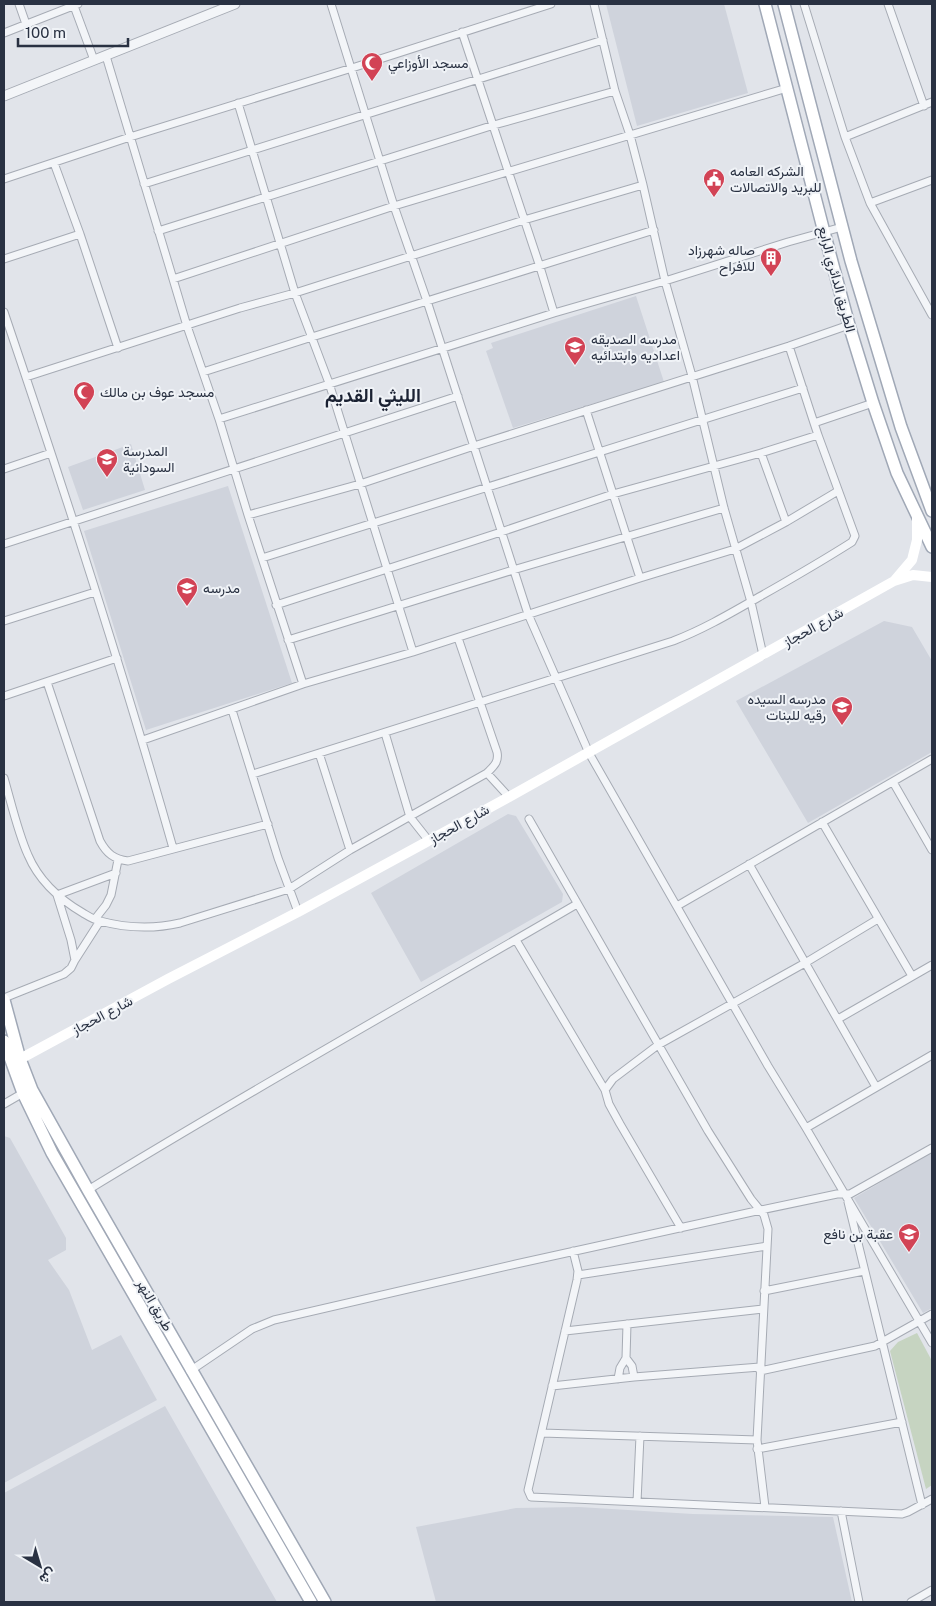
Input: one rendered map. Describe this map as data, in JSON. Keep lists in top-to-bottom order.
{
  "streets": {
    "main road": ["الطريق الدائري الرابع", "شارع الحجاز", "طريق النهر"]
  },
  "crossings": [
    ["الطريق الدائري الرابع", "شارع الحجاز"],
    ["شارع الحجاز", "طريق النهر"]
  ],
  "districts": ["الليثي القديم"],
  "places": {
    "mosque": ["مسجد الأوزاعي", "مسجد عوف بن مالك"],
    "public building": ["الشركه العامه للبريد والاتصالات"],
    "building": ["صاله شهرزاد للافراح"],
    "school or university": [
      "مدرسه الصديقه اعداديه وابتدائيه",
      "المدرسة السودانية",
      "مدرسه",
      "مدرسه السيده رقيه للبنات",
      "عقبة بن نافع"
    ]
  },
  "scale_bar": "100 m",
  "north": "bottom right"
}
